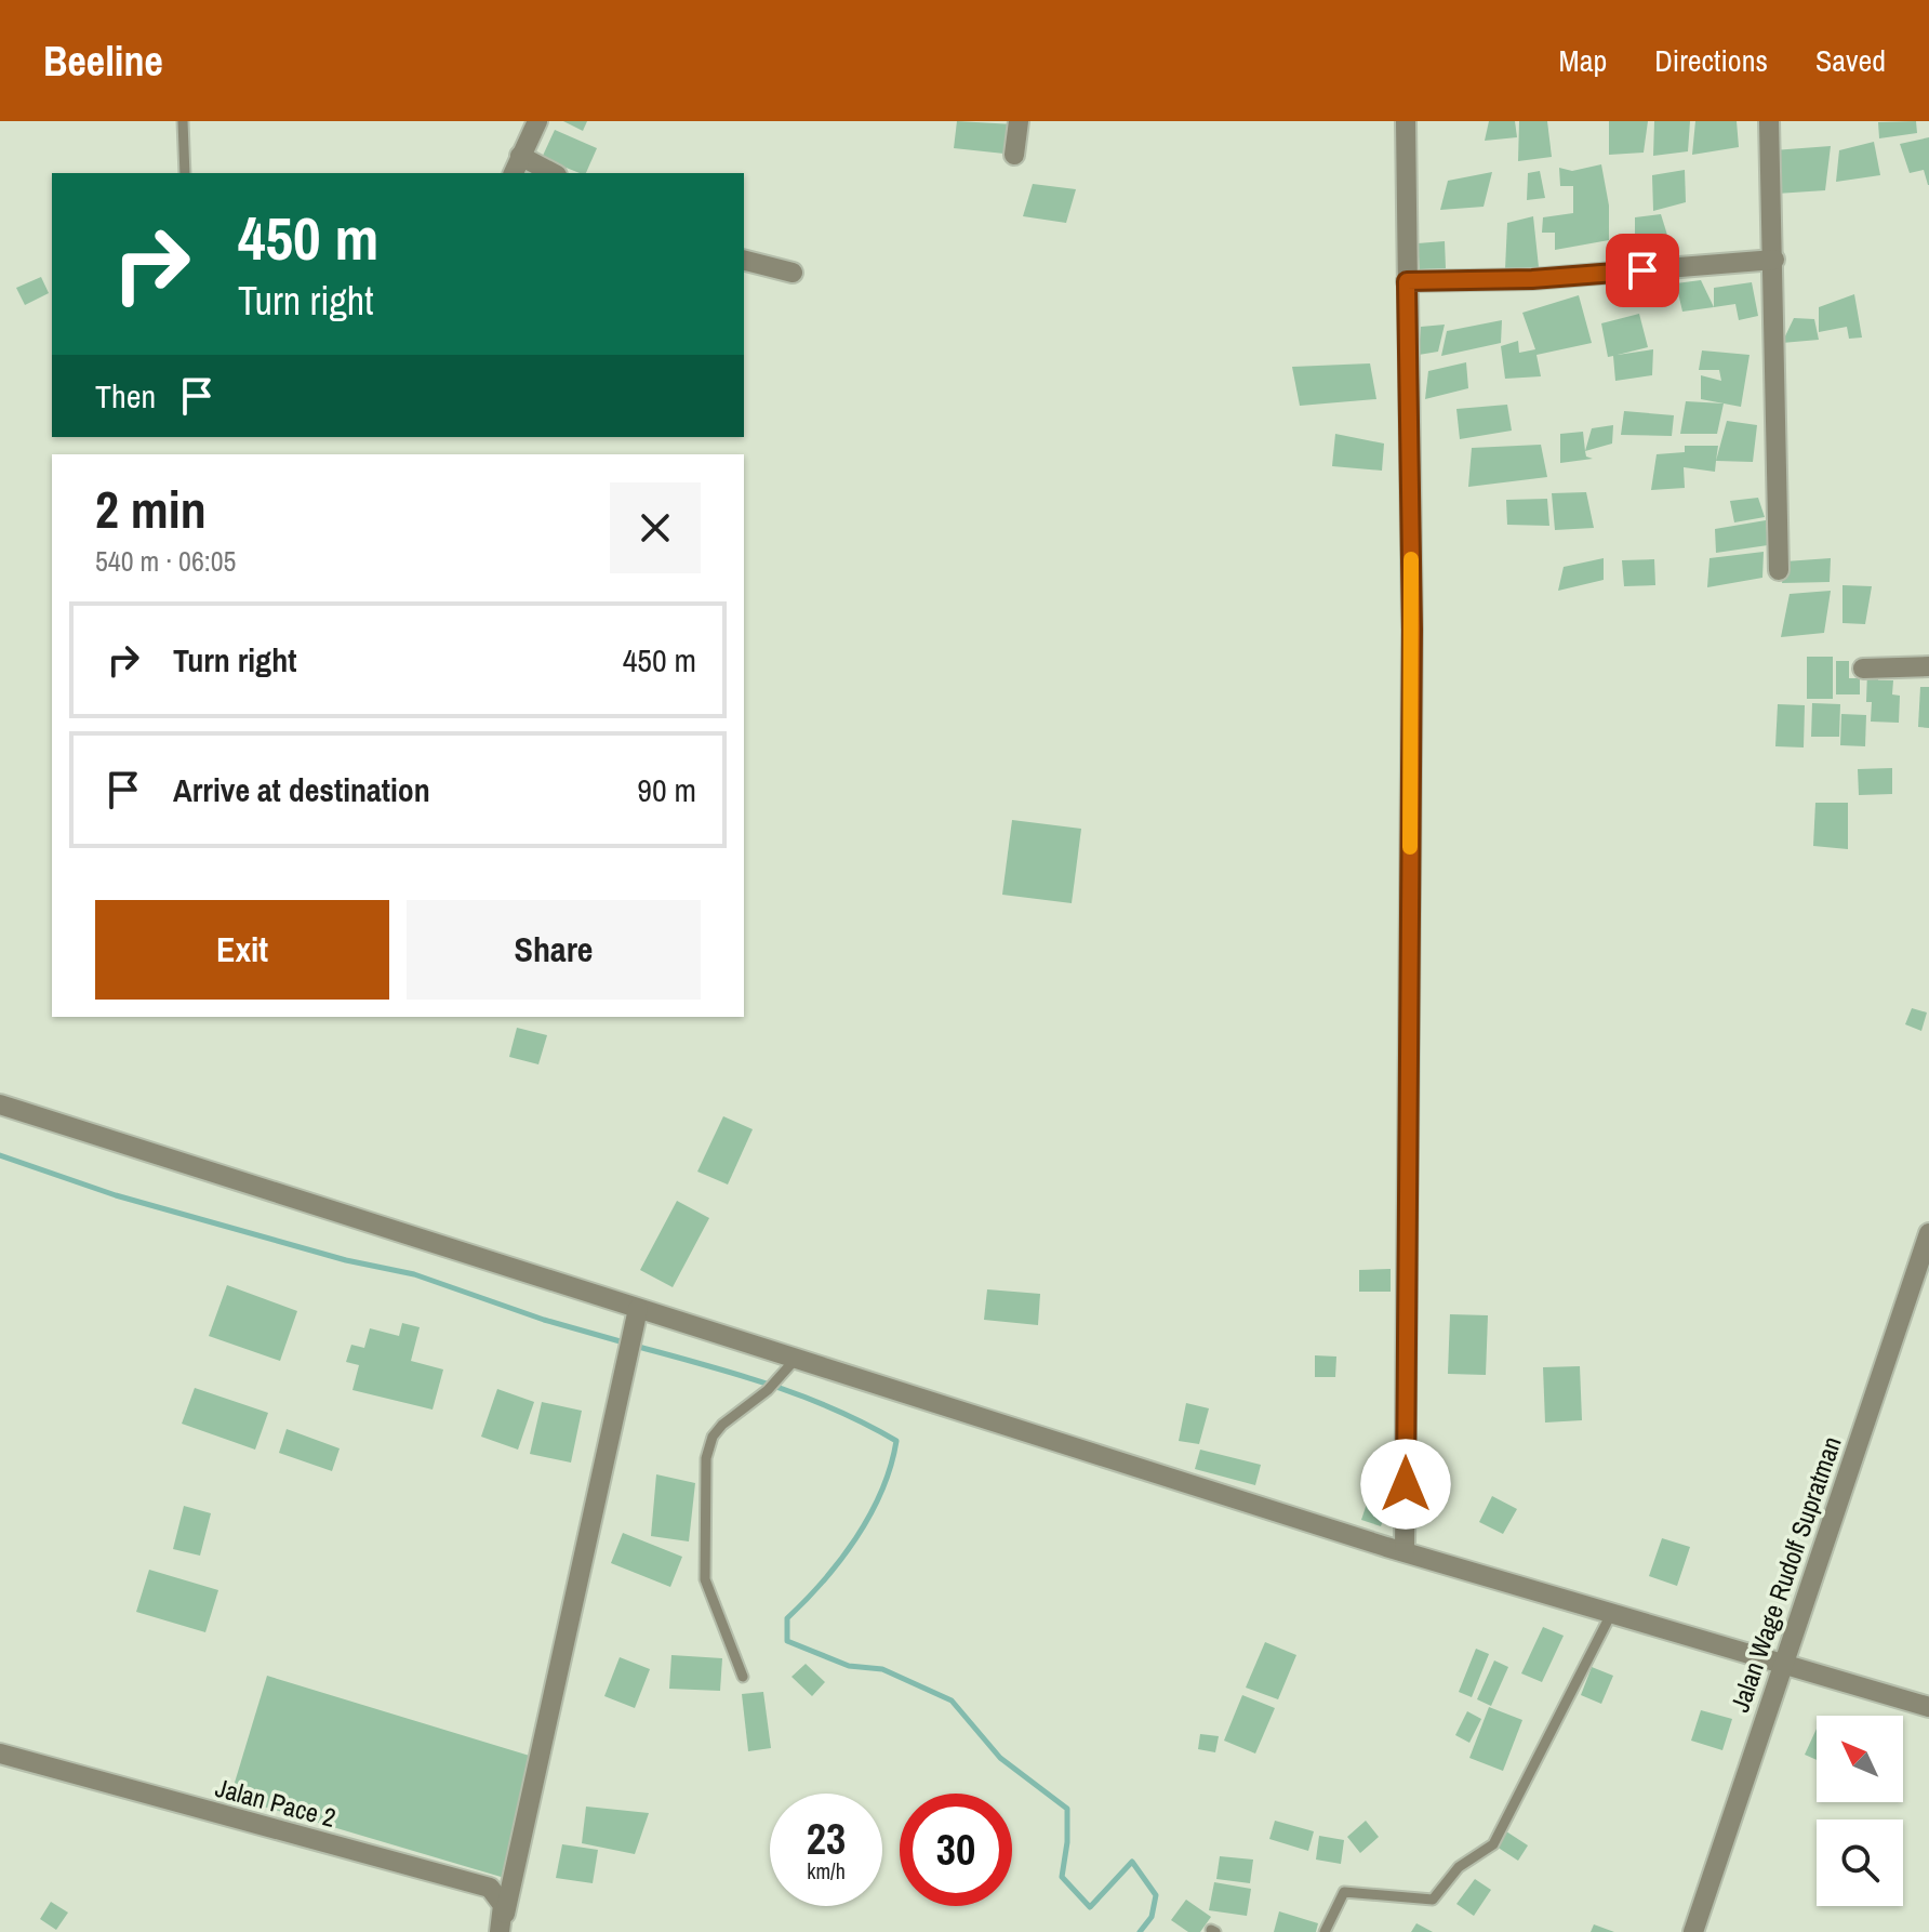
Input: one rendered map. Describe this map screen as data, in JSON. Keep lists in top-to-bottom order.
{
  "streets": {
    "street": ["Jalan Wage Rudolf Supratman", "Jalan Pace 2"]
  },
  "north": "top left",
  "page": {
    "header": "Beeline",
    "nav": ["Map", "Directions", "Saved"],
    "turn": ["450 m", "Turn right"],
    "then": "Then",
    "heading": ["2 min", "540 m · 06:05"],
    "list": [
      {
        "name": "Turn right",
        "value": "450 m"
      },
      {
        "name": "Arrive at destination",
        "value": "90 m"
      }
    ],
    "buttons": ["Exit", "Share"],
    "speed": "23 km/h",
    "limit": "30"
  }
}
